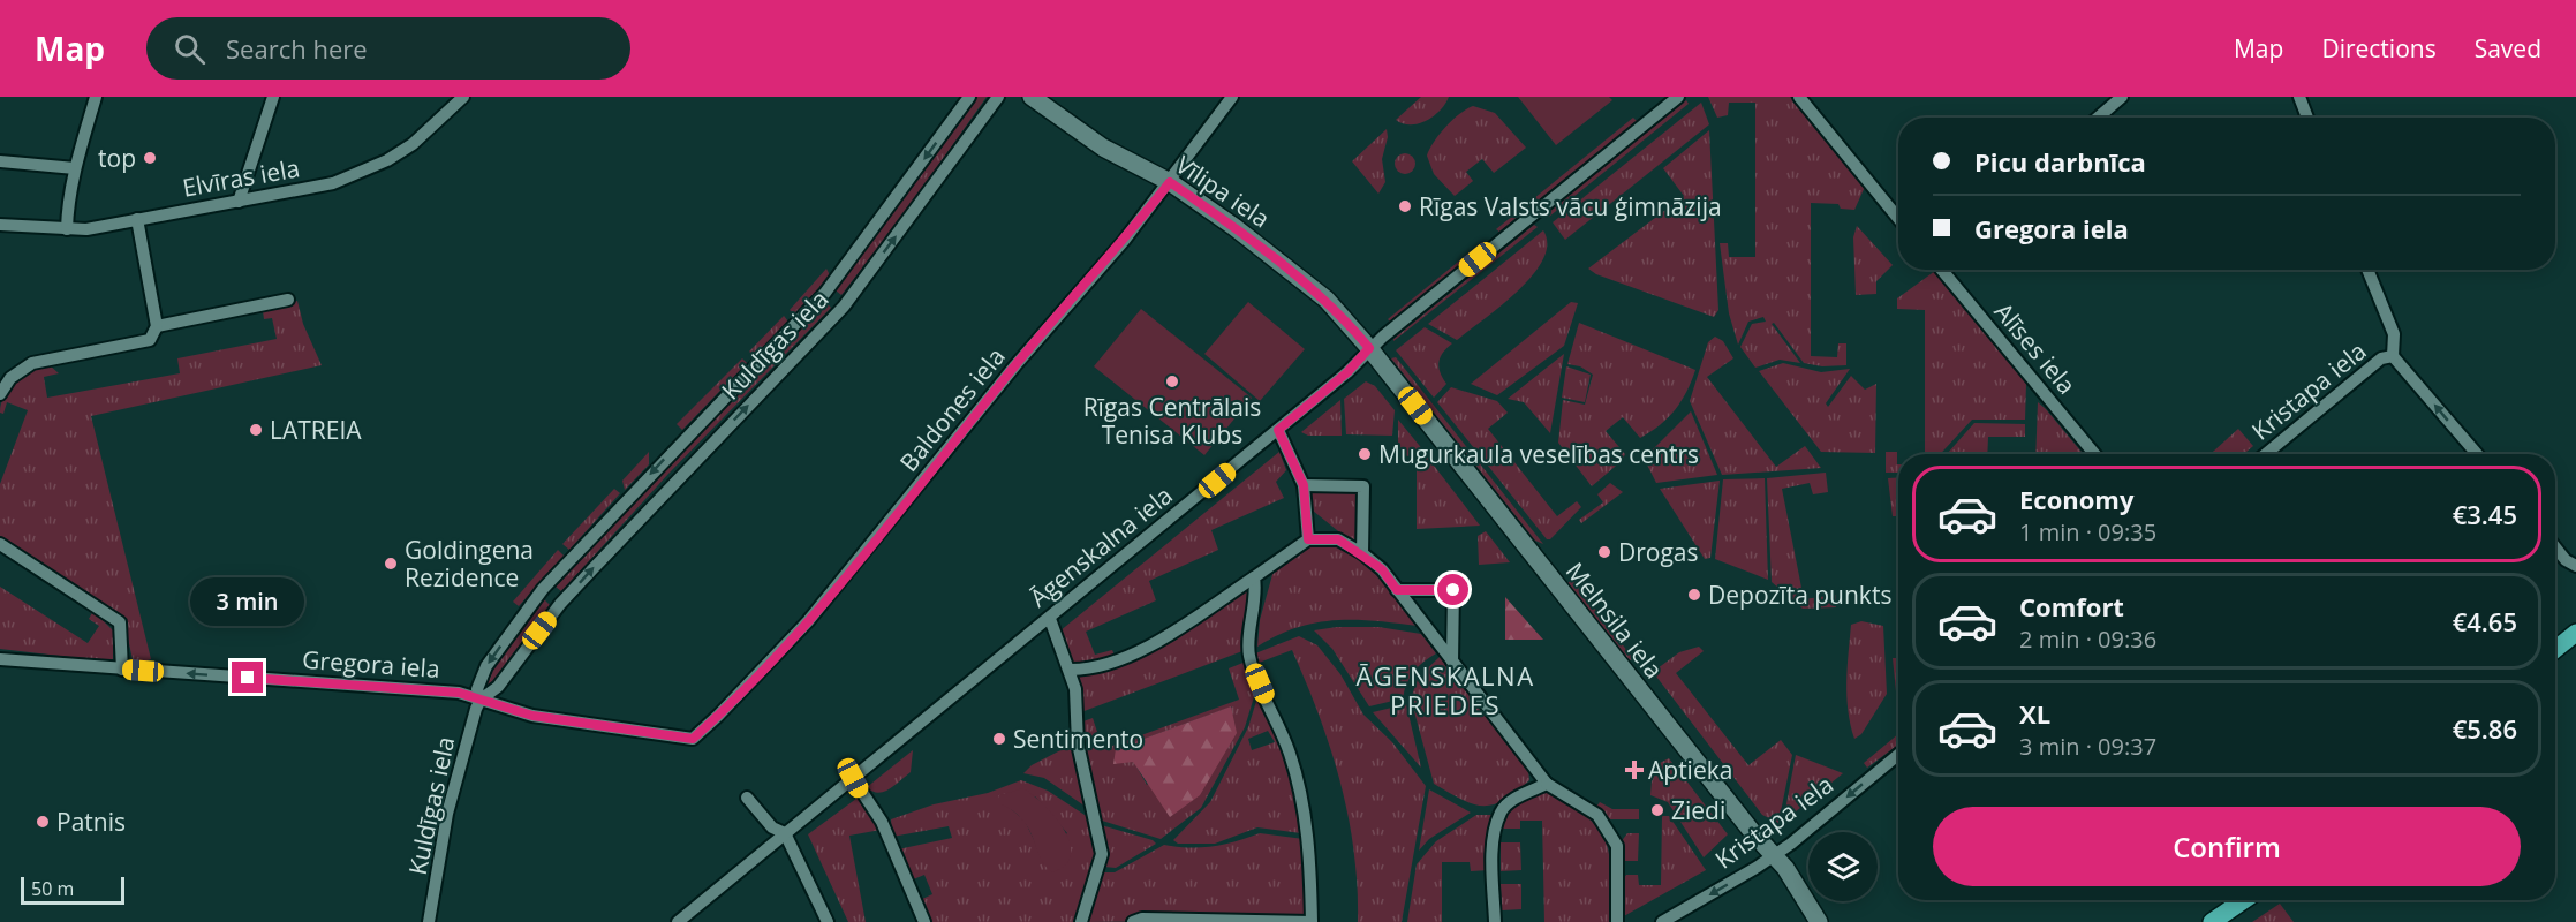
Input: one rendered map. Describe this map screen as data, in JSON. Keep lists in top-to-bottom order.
{
  "streets": {
    "street": [
      "Elvīras iela",
      "Vīlipa iela",
      "Kuldīgas iela",
      "Alīses iela",
      "Kristapa iela",
      "Baldones iela",
      "Āgenskalna iela",
      "Melnsila iela",
      "Gregora iela"
    ]
  },
  "crossings": [
    ["Vīlipa iela", "Baldones iela"],
    ["Vīlipa iela", "Āgenskalna iela"],
    ["Vīlipa iela", "Melnsila iela"],
    ["Kuldīgas iela", "Gregora iela"],
    ["Kristapa iela", "Melnsila iela"],
    ["Baldones iela", "Gregora iela"],
    ["Āgenskalna iela", "Melnsila iela"]
  ],
  "one_way": ["Kristapa iela", "Gregora iela"],
  "districts": ["ĀGENSKALNA PRIEDES"],
  "places": {
    "other": [
      "top",
      "Rīgas Valsts vācu ģimnāzija",
      "Rīgas Centrālais Tenisa Klubs",
      "LATREIA",
      "Mugurkaula veselības centrs",
      "Drogas",
      "Goldingena Rezidence",
      "Depozīta punkts",
      "Sentimento",
      "Ziedi",
      "Patnis"
    ],
    "health": ["Aptieka"]
  },
  "scale_bar": "50 m",
  "page": {
    "header": "Map",
    "search": "Search here",
    "nav": ["Map", "Directions", "Saved"],
    "banner": ["Picu darbnīca", "Gregora iela"],
    "list": [
      {
        "name": "Economy",
        "note": "1 min · 09:35",
        "value": "€3.45"
      },
      {
        "name": "Comfort",
        "note": "2 min · 09:36",
        "value": "€4.65"
      },
      {
        "name": "XL",
        "note": "3 min · 09:37",
        "value": "€5.86"
      }
    ],
    "bubble": "3 min",
    "buttons": "Confirm",
    "scale": "50 m"
  }
}
